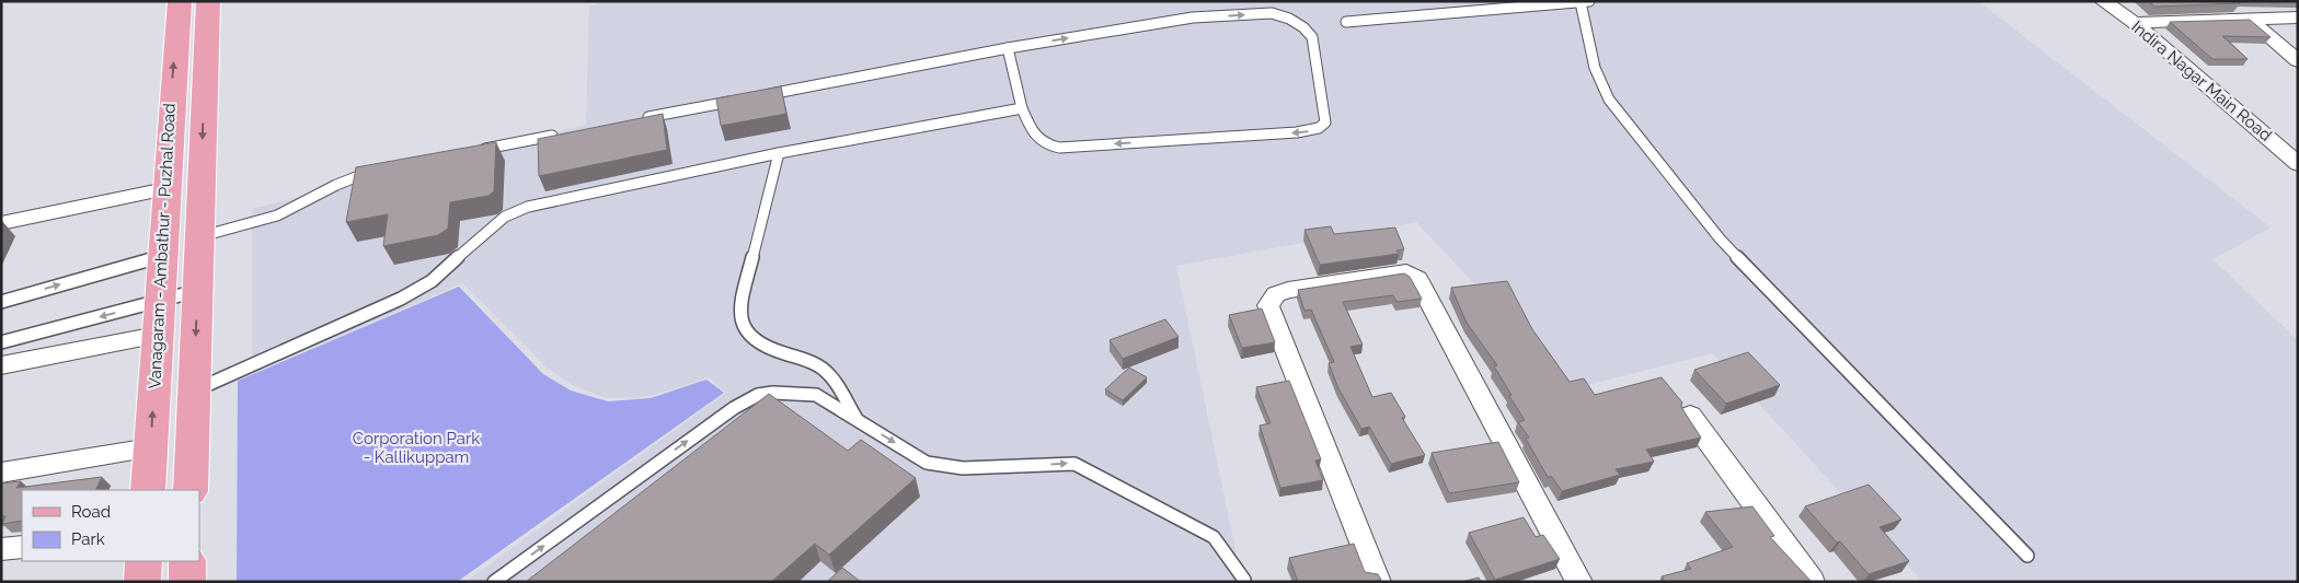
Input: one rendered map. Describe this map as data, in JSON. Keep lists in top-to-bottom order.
{
  "streets": {
    "main road": ["Vanagaram - Ambathur - Puzhal Road"],
    "street": ["Indira Nagar Main Road"]
  },
  "parks": ["Corporation Park - Kallikuppam"],
  "legend": ["Road", "Park"]
}
